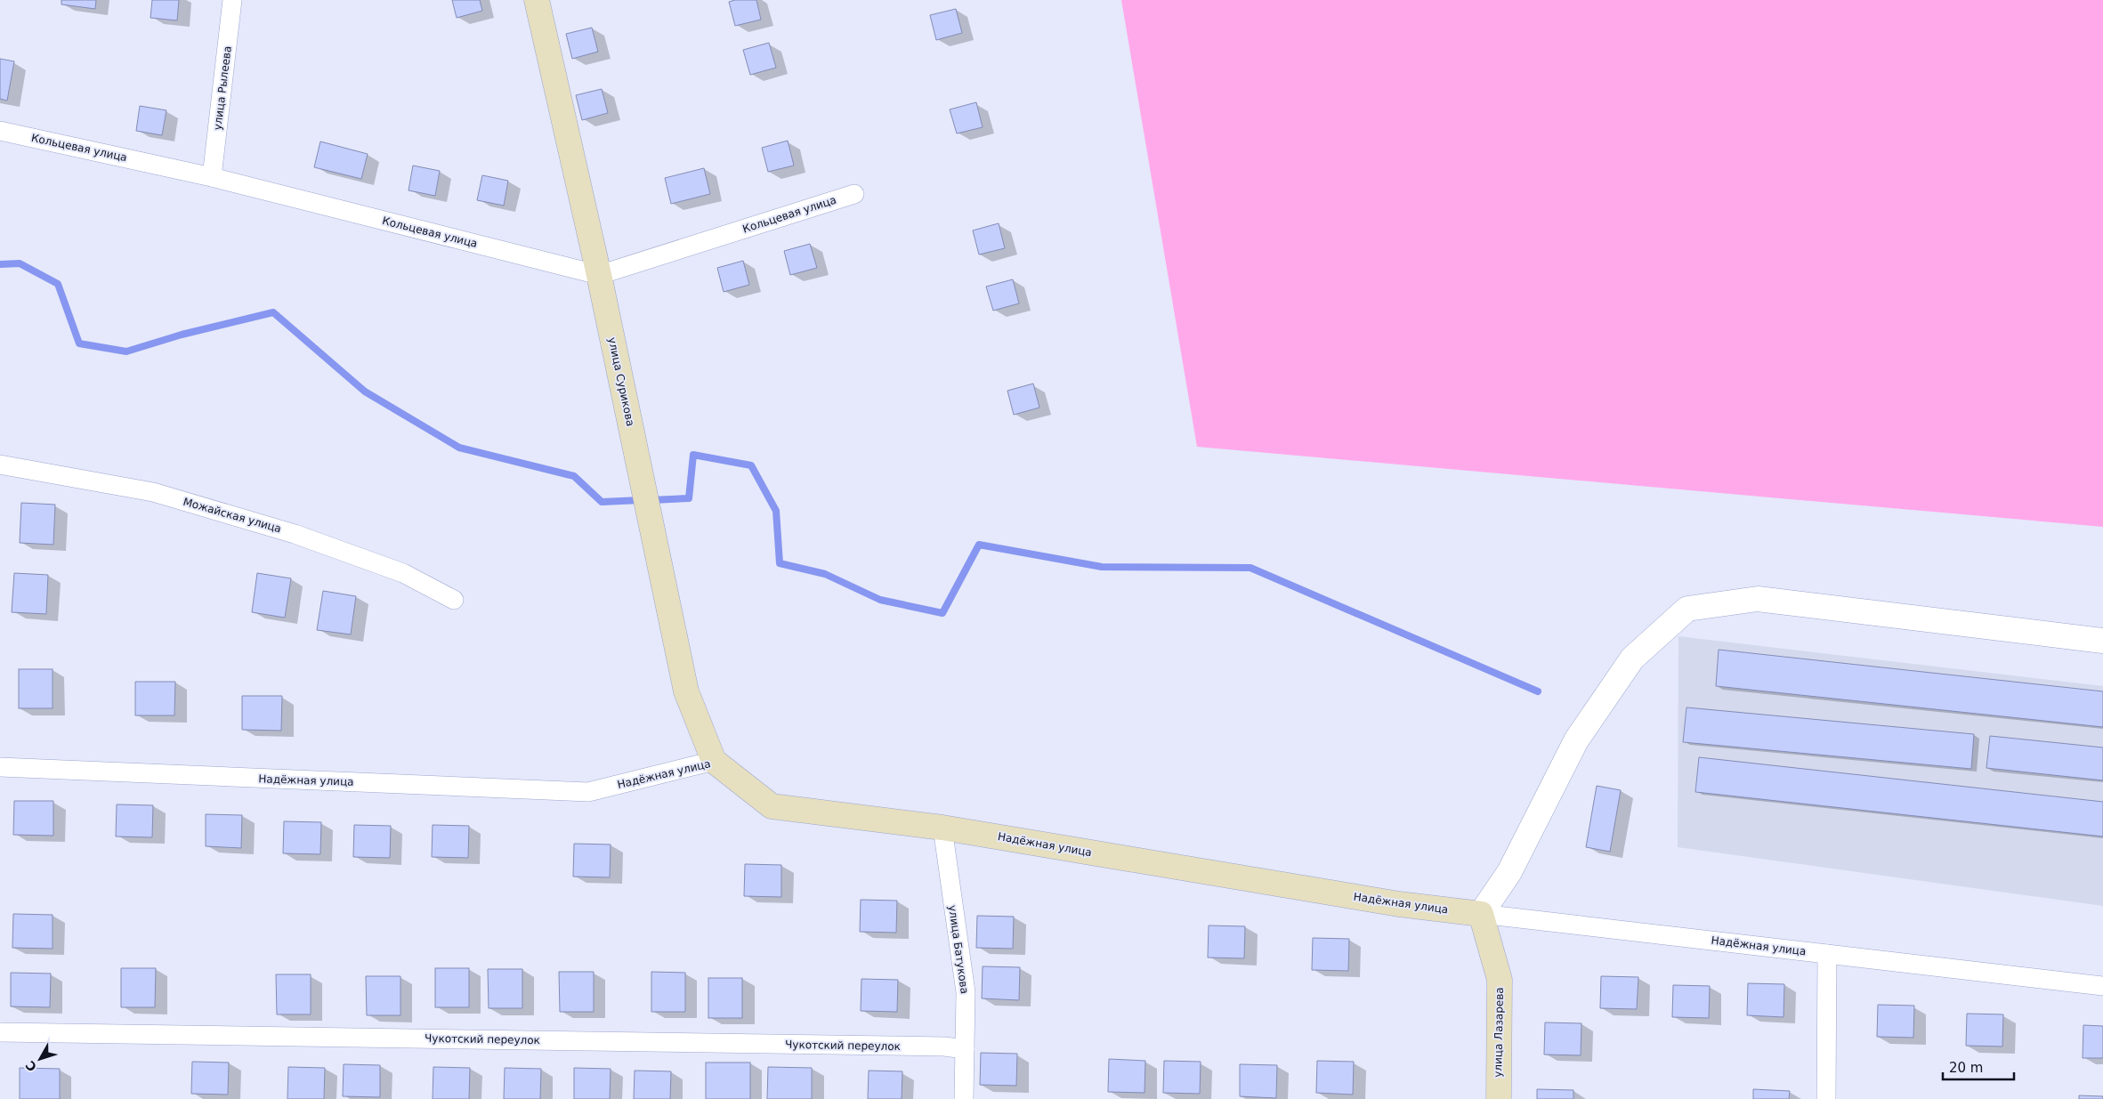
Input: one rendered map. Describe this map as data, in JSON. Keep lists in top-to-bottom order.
{
  "streets": {
    "main road": ["улица Сурикова", "Надёжная улица", "улица Лазарева"],
    "street": [
      "улица Рылеева",
      "Кольцевая улица",
      "Можайская улица",
      "улица Батукова",
      "Чукотский переулок"
    ]
  },
  "crossings": [
    ["улица Рылеева", "Кольцевая улица"],
    ["Кольцевая улица", "улица Сурикова"],
    ["улица Сурикова", "Надёжная улица"],
    ["Надёжная улица", "улица Батукова"],
    ["Надёжная улица", "улица Лазарева"],
    ["улица Батукова", "Чукотский переулок"]
  ],
  "scale_bar": "20 m",
  "north": "bottom left"
}
